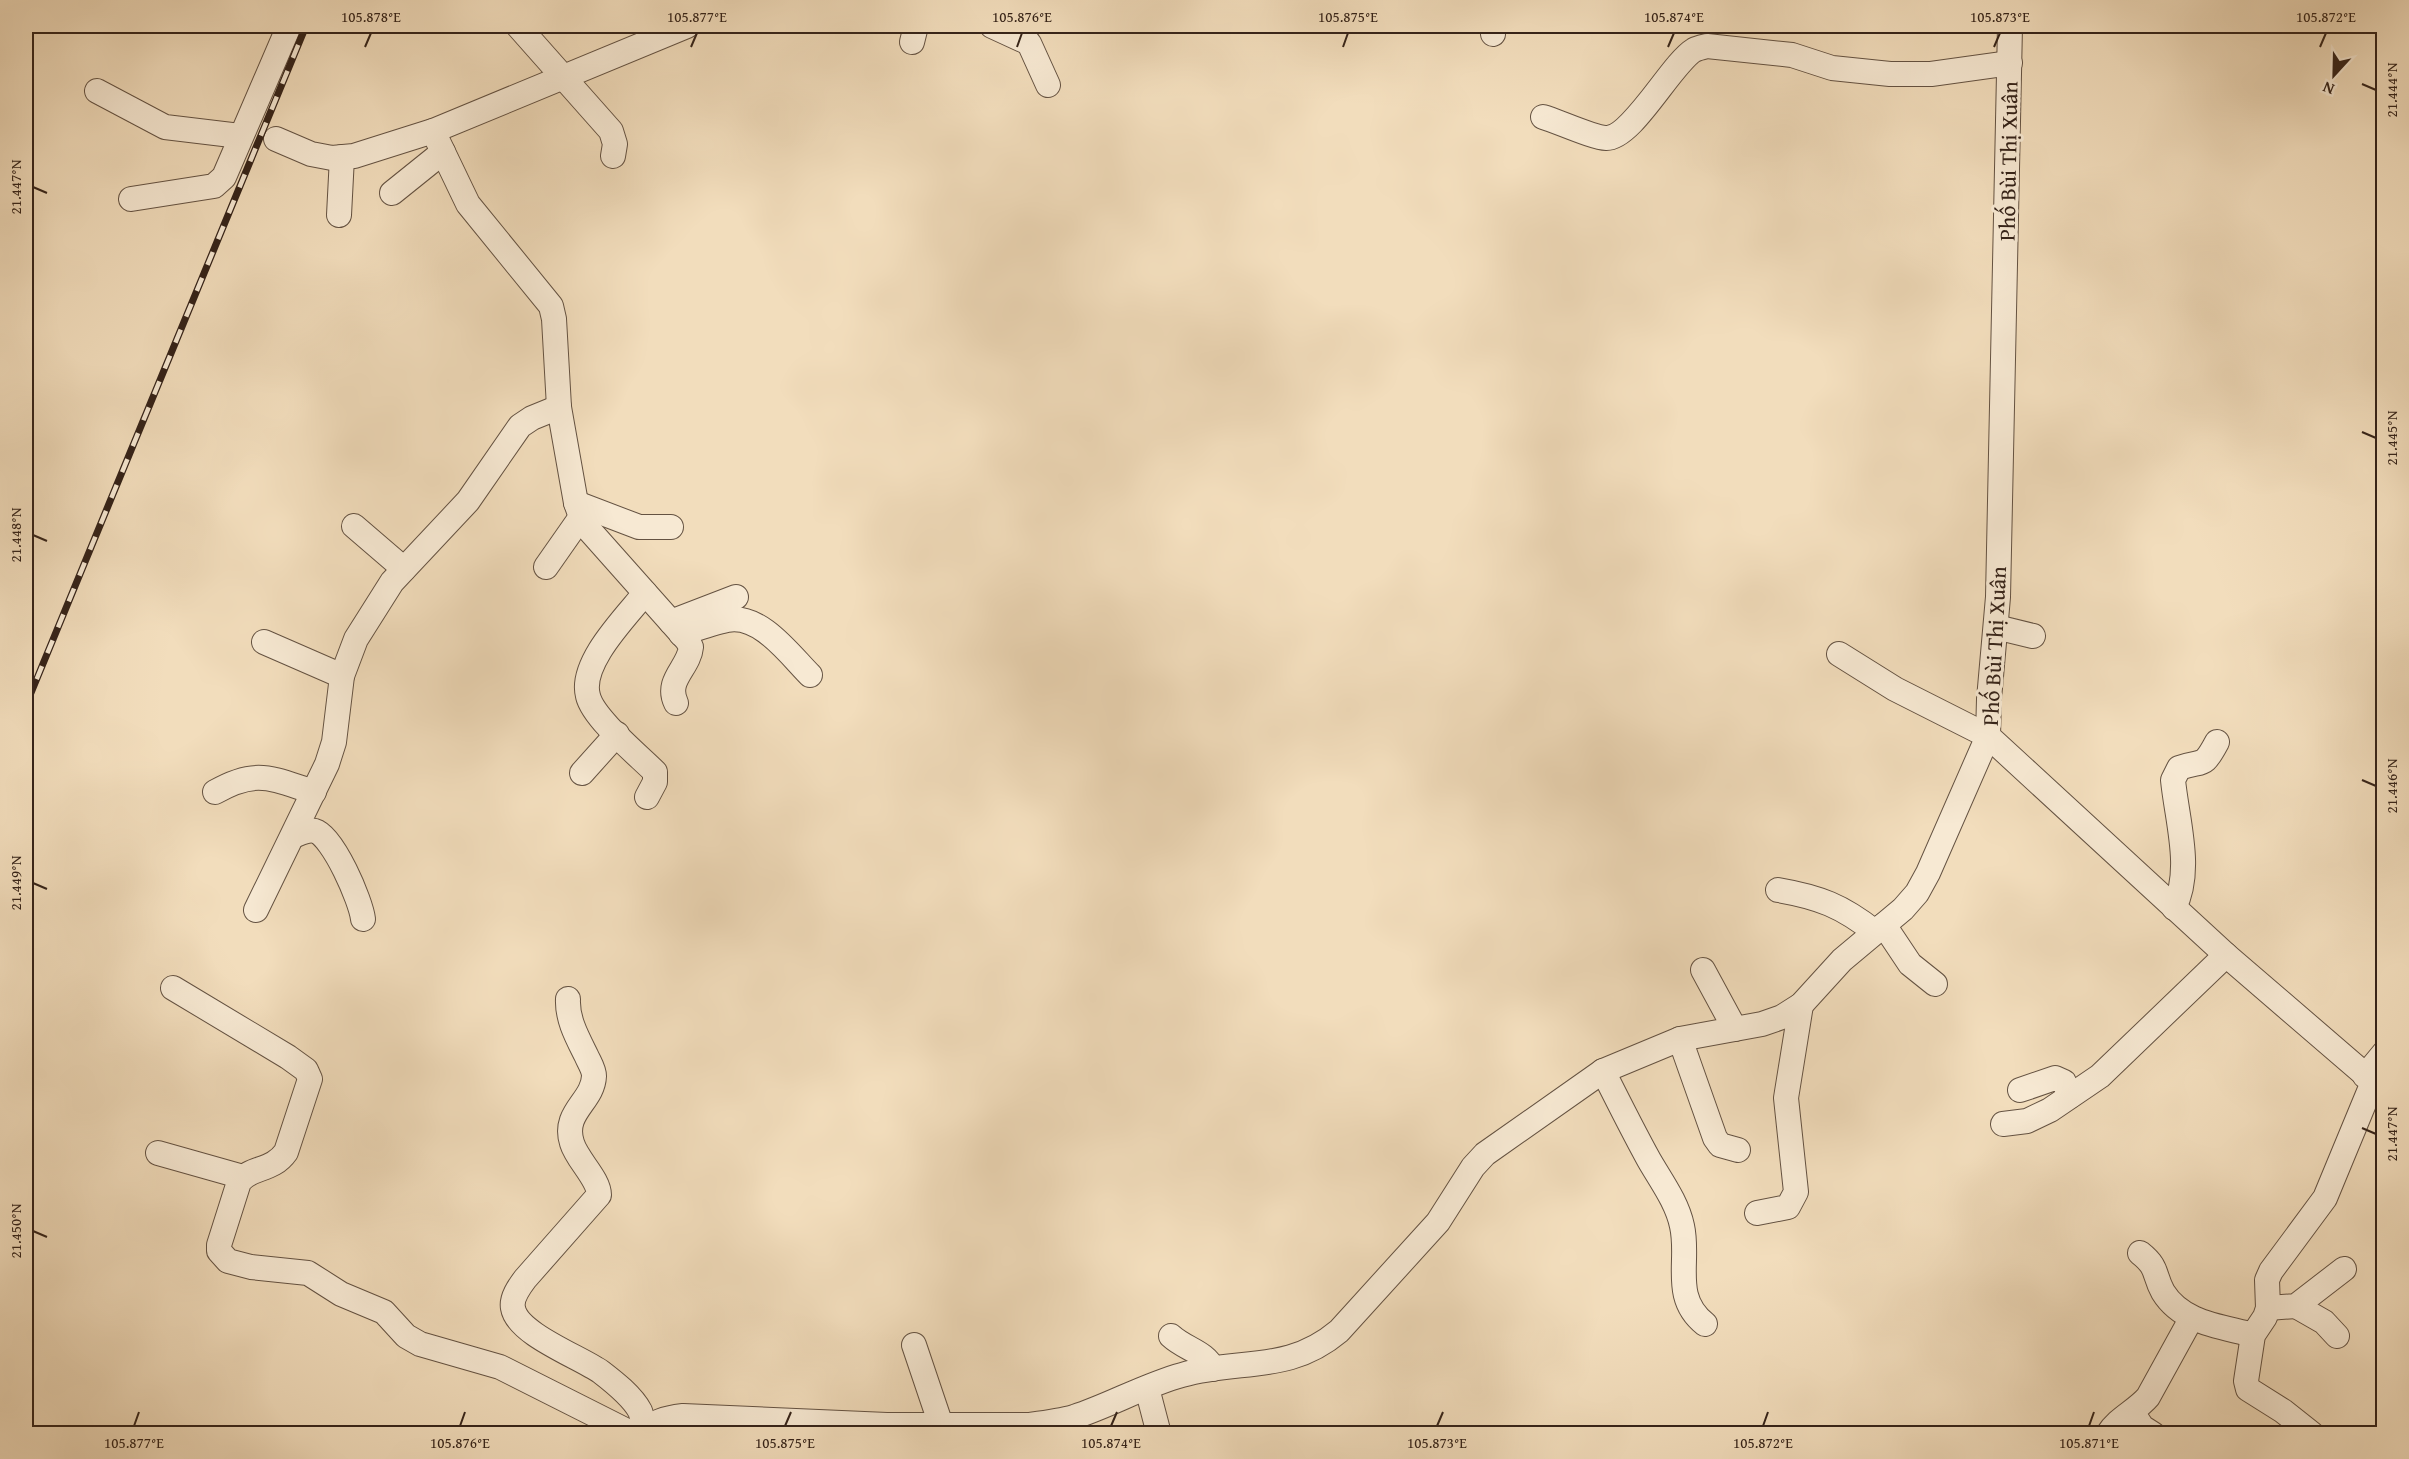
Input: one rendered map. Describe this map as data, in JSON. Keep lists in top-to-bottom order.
{
  "streets": {
    "street": ["Phố Bùi Thị Xuân"]
  },
  "north": "bottom",
  "coordinates": [
    "105.878°E",
    "105.877°E",
    "105.876°E",
    "105.875°E",
    "105.874°E",
    "105.873°E",
    "105.872°E",
    "21.444°N",
    "21.447°N",
    "21.445°N",
    "21.448°N",
    "21.446°N",
    "21.449°N",
    "21.450°N",
    "105.871°E"
  ]
}
